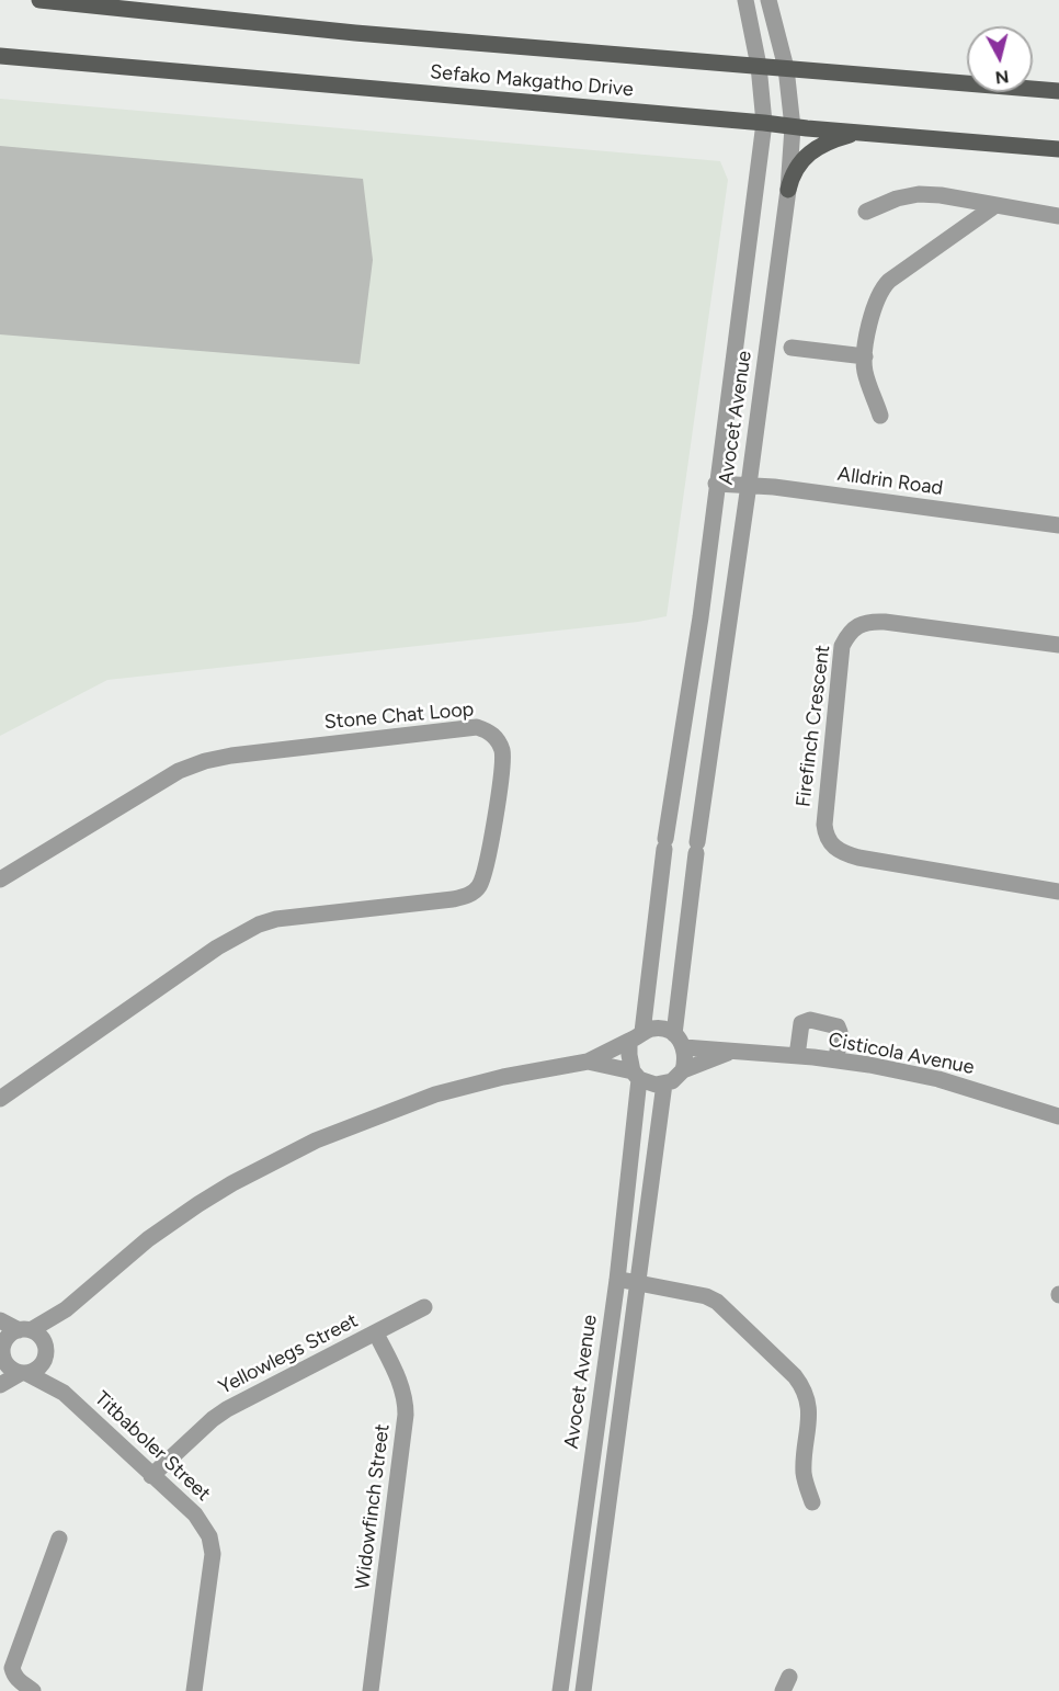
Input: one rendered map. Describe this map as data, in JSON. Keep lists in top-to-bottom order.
{
  "streets": {
    "main road": ["Sefako Makgatho Drive"],
    "street": [
      "Avocet Avenue",
      "Alldrin Road",
      "Stone Chat Loop",
      "Firefinch Crescent",
      "Cisticola Avenue",
      "Yellowlegs Street",
      "Titbaboler Street",
      "Widowfinch Street"
    ]
  },
  "crossings": [
    ["Sefako Makgatho Drive", "Avocet Avenue"],
    ["Avocet Avenue", "Alldrin Road"],
    ["Avocet Avenue", "Cisticola Avenue"],
    ["Yellowlegs Street", "Titbaboler Street"],
    ["Yellowlegs Street", "Widowfinch Street"]
  ],
  "north": "bottom"
}
